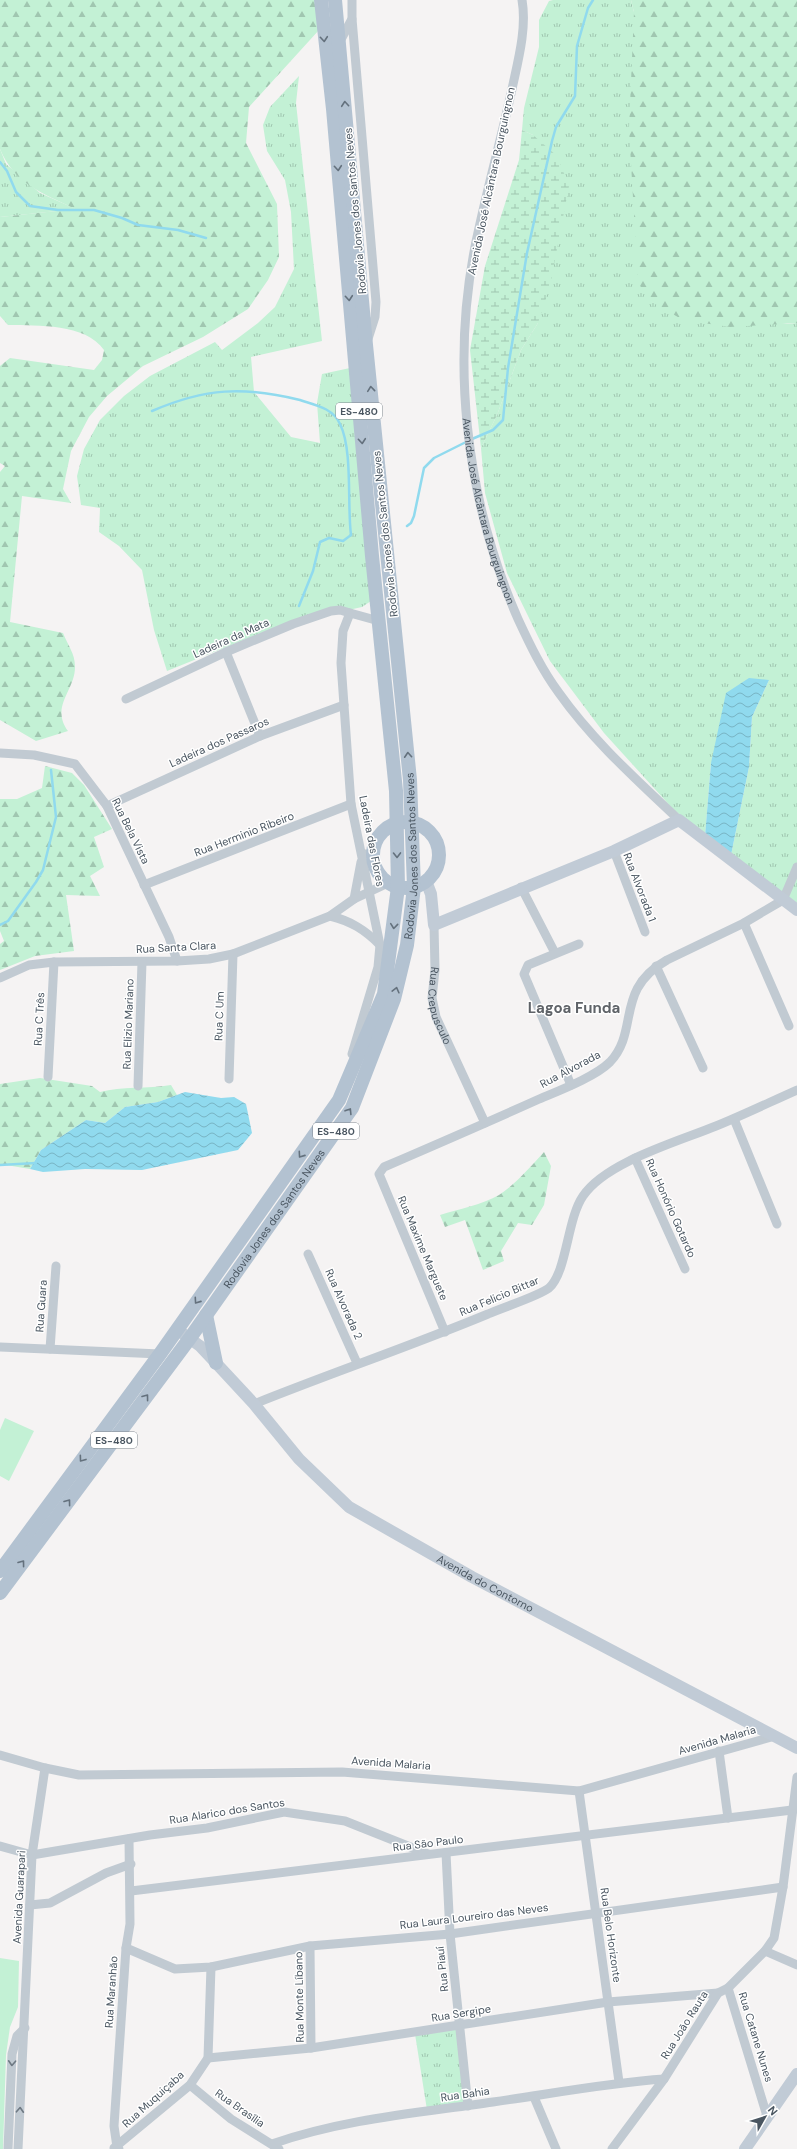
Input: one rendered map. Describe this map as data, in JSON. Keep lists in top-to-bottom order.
{
  "streets": {
    "main road": [
      "Avenida José Alcântara Bourguingnon",
      "Rodovia Jones dos Santos Neves",
      "ES-480",
      "Rua Crepusculo",
      "Avenida do Contorno"
    ],
    "street": [
      "Ladeira da Mata",
      "Ladeira dos Passaros",
      "Rua Bela Vista",
      "Rua Herminio Ribeiro",
      "Ladeira das Flores",
      "Rua Alvorada 1",
      "Rua Santa Clara",
      "Rua C Um",
      "Rua C Três",
      "Rua Elizio Mariano",
      "Rua Alvorada",
      "Rua Honório Gotardo",
      "Rua Maxime Marguete",
      "Rua Felicio Bittar",
      "Rua Alvorada 2",
      "Rua Guara",
      "Avenida Malaria",
      "Rua Alarico dos Santos",
      "Rua São Paulo",
      "Avenida Guarapari",
      "Rua Laura Loureiro das Neves",
      "Rua Belo Horizonte",
      "Rua Piauí",
      "Rua Maranhão",
      "Rua Monte Líbano",
      "Rua Sergipe",
      "Rua João Rauta",
      "Rua Catane Nunes",
      "Rua Bahia",
      "Rua Muquiçaba",
      "Rua Brasília"
    ]
  },
  "crossings": [
    ["Avenida José Alcântara Bourguingnon", "Rua Alvorada"],
    ["Rodovia Jones dos Santos Neves", "Ladeira das Flores"],
    ["Rodovia Jones dos Santos Neves", "Rua Santa Clara"],
    ["Rodovia Jones dos Santos Neves", "Rua Crepusculo"],
    ["Rodovia Jones dos Santos Neves", "Avenida do Contorno"],
    ["Ladeira da Mata", "Ladeira das Flores"],
    ["Ladeira dos Passaros", "Rua Bela Vista"],
    ["Ladeira dos Passaros", "Ladeira das Flores"],
    ["Rua Bela Vista", "Rua Herminio Ribeiro"],
    ["Rua Bela Vista", "Rua Santa Clara"],
    ["Rua Herminio Ribeiro", "Ladeira das Flores"],
    ["Ladeira das Flores", "Rua Santa Clara"],
    ["Rua Santa Clara", "Rua C Um"],
    ["Rua Santa Clara", "Rua C Três"],
    ["Rua Santa Clara", "Rua Elizio Mariano"],
    ["Rua Crepusculo", "Rua Alvorada"],
    ["Rua Alvorada", "Rua Maxime Marguete"],
    ["Rua Honório Gotardo", "Rua Felicio Bittar"],
    ["Rua Maxime Marguete", "Rua Felicio Bittar"],
    ["Rua Felicio Bittar", "Rua Alvorada 2"],
    ["Rua Felicio Bittar", "Avenida do Contorno"],
    ["Avenida do Contorno", "Avenida Malaria"],
    ["Avenida Malaria", "Avenida Guarapari"],
    ["Avenida Malaria", "Rua Belo Horizonte"],
    ["Rua Alarico dos Santos", "Rua São Paulo"],
    ["Rua Alarico dos Santos", "Avenida Guarapari"],
    ["Rua Alarico dos Santos", "Rua Maranhão"],
    ["Rua São Paulo", "Rua Belo Horizonte"],
    ["Rua São Paulo", "Rua Piauí"],
    ["Rua São Paulo", "Rua Maranhão"],
    ["Rua São Paulo", "Rua João Rauta"],
    ["Rua Laura Loureiro das Neves", "Rua Belo Horizonte"],
    ["Rua Laura Loureiro das Neves", "Rua Piauí"],
    ["Rua Laura Loureiro das Neves", "Rua Maranhão"],
    ["Rua Laura Loureiro das Neves", "Rua Monte Líbano"],
    ["Rua Laura Loureiro das Neves", "Rua João Rauta"],
    ["Rua Belo Horizonte", "Rua Sergipe"],
    ["Rua Belo Horizonte", "Rua Bahia"],
    ["Rua Piauí", "Rua Sergipe"],
    ["Rua Piauí", "Rua Bahia"],
    ["Rua Maranhão", "Rua Muquiçaba"],
    ["Rua Monte Líbano", "Rua Sergipe"],
    ["Rua Sergipe", "Rua João Rauta"],
    ["Rua Sergipe", "Rua Muquiçaba"],
    ["Rua João Rauta", "Rua Catane Nunes"],
    ["Rua João Rauta", "Rua Bahia"],
    ["Rua Bahia", "Rua Brasília"],
    ["Rua Muquiçaba", "Rua Brasília"]
  ],
  "districts": ["Lagoa Funda"],
  "north": "top right"
}
